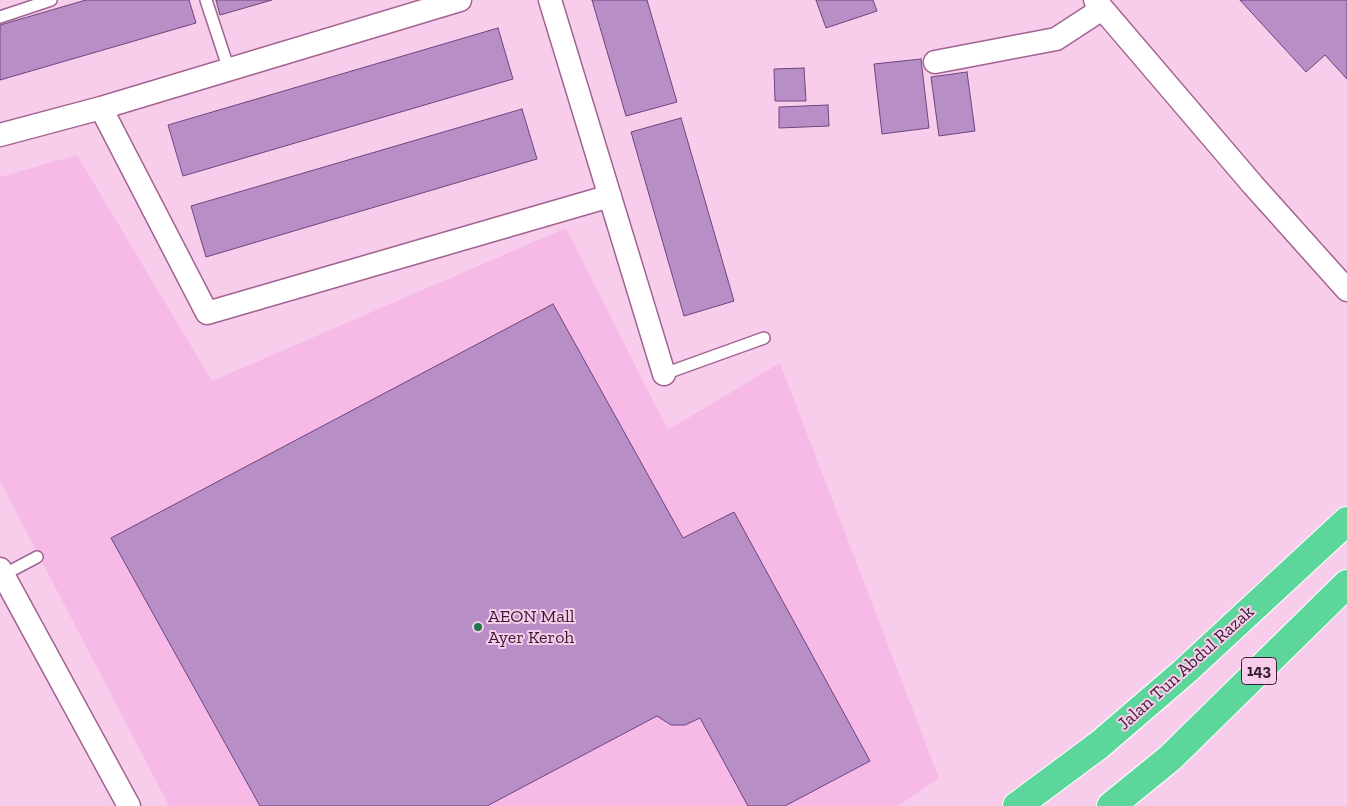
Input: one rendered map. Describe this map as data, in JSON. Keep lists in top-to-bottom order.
{
  "streets": {
    "highway": ["Jalan Tun Abdul Razak", "143"]
  },
  "places": ["AEON Mall Ayer Keroh"]
}
